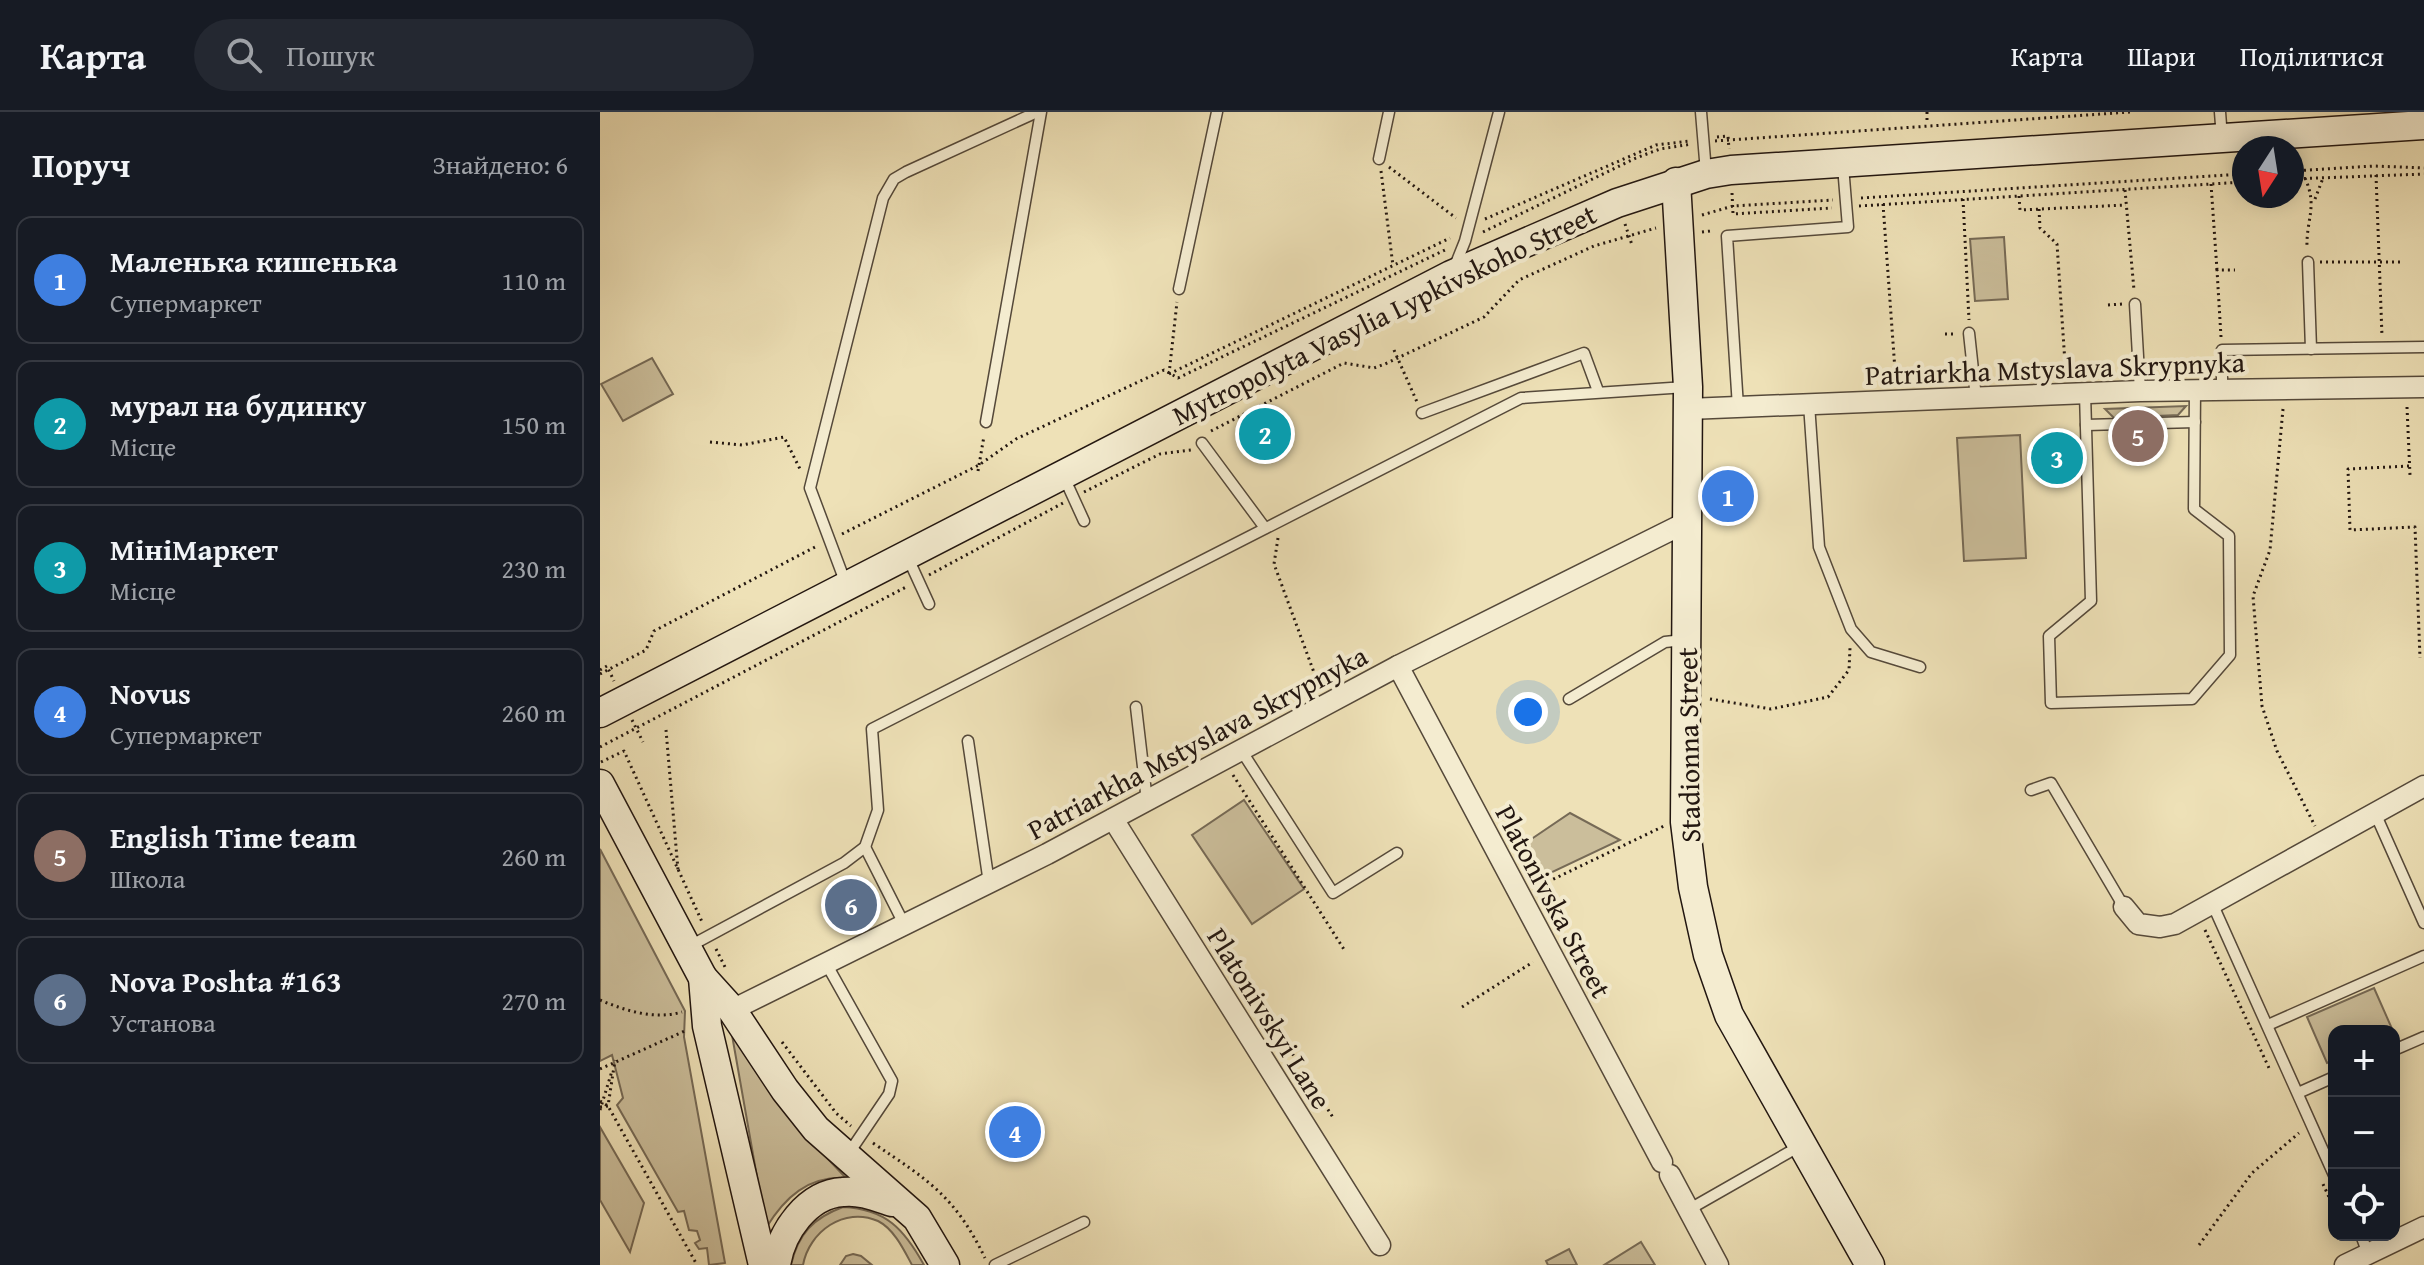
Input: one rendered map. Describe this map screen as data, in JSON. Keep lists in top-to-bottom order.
{
  "streets": {
    "street": [
      "Mytropolyta Vasylia Lypkivskoho Street",
      "Patriarkha Mstyslava Skrypnyka",
      "Stadionna Street",
      "Platonivska Street",
      "Platonivskyi Lane"
    ]
  },
  "crossings": [
    ["Mytropolyta Vasylia Lypkivskoho Street", "Stadionna Street"],
    ["Patriarkha Mstyslava Skrypnyka", "Stadionna Street"],
    ["Patriarkha Mstyslava Skrypnyka", "Platonivska Street"],
    ["Patriarkha Mstyslava Skrypnyka", "Platonivskyi Lane"]
  ],
  "north": "bottom",
  "page": {
    "header": "Карта",
    "search": "Пошук",
    "nav": ["Карта", "Шари", "Поділитися"],
    "heading": ["Поруч", "Знайдено: 6"],
    "list": [
      {
        "mark": "1",
        "name": "Маленька кишенька",
        "note": "Супермаркет",
        "value": "110 m"
      },
      {
        "mark": "2",
        "name": "мурал на будинку",
        "note": "Місце",
        "value": "150 m"
      },
      {
        "mark": "3",
        "name": "МініМаркет",
        "note": "Місце",
        "value": "230 m"
      },
      {
        "mark": "4",
        "name": "Novus",
        "note": "Супермаркет",
        "value": "260 m"
      },
      {
        "mark": "5",
        "name": "English Time team",
        "note": "Школа",
        "value": "260 m"
      },
      {
        "mark": "6",
        "name": "Nova Poshta #163",
        "note": "Установа",
        "value": "270 m"
      }
    ],
    "pins": [
      "2",
      "5",
      "3",
      "1",
      "6",
      "4"
    ],
    "map_buttons": ["+", "−"]
  }
}
